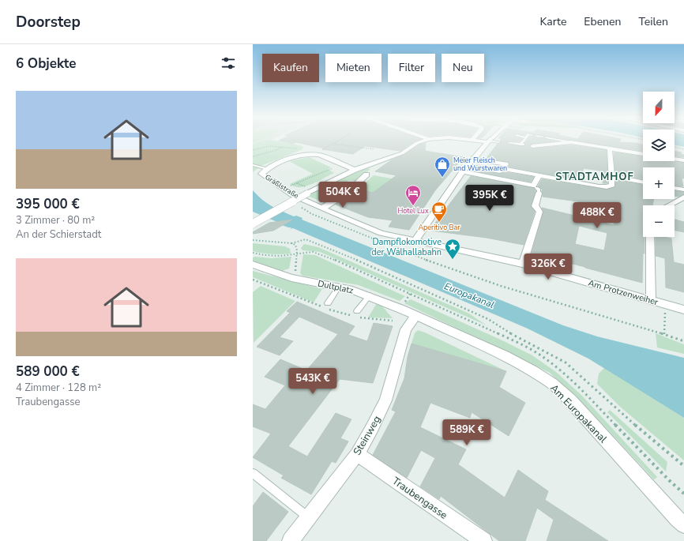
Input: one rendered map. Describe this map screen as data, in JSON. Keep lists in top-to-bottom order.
{
  "streets": {
    "street": [
      "Gräßlstraße",
      "Dultplatz",
      "Am Protzenweiher",
      "Am Europakanal",
      "Steinweg",
      "Traubengasse"
    ]
  },
  "crossings": [
    ["Gräßlstraße", "Am Protzenweiher"],
    ["Dultplatz", "Am Europakanal"],
    ["Dultplatz", "Steinweg"],
    ["Am Europakanal", "Steinweg"],
    ["Steinweg", "Traubengasse"]
  ],
  "districts": ["STADTAMHOF"],
  "water": ["Europakanal"],
  "places": {
    "shop": ["Meier Fleisch und Wurstwaren"],
    "hotel": ["Hotel Lux"],
    "cafe": ["Aperitivo Bar"],
    "place": ["Dampflokomotive der Walhallabahn"]
  },
  "north": "bottom",
  "page": {
    "header": "Doorstep",
    "nav": ["Karte", "Ebenen", "Teilen"],
    "heading": "6 Objekte",
    "chip": [
      "Kaufen",
      "Mieten",
      "Filter",
      "Neu"
    ],
    "list": [
      {
        "name": "395 000 €",
        "note": "3 Zimmer · 80 m² · An der Schierstadt"
      },
      {
        "name": "589 000 €",
        "note": "4 Zimmer · 128 m² · Traubengasse"
      }
    ],
    "map_buttons": ["+", "−"],
    "price": [
      "504K €",
      "395K €",
      "488K €",
      "326K €",
      "543K €",
      "589K €"
    ]
  }
}
